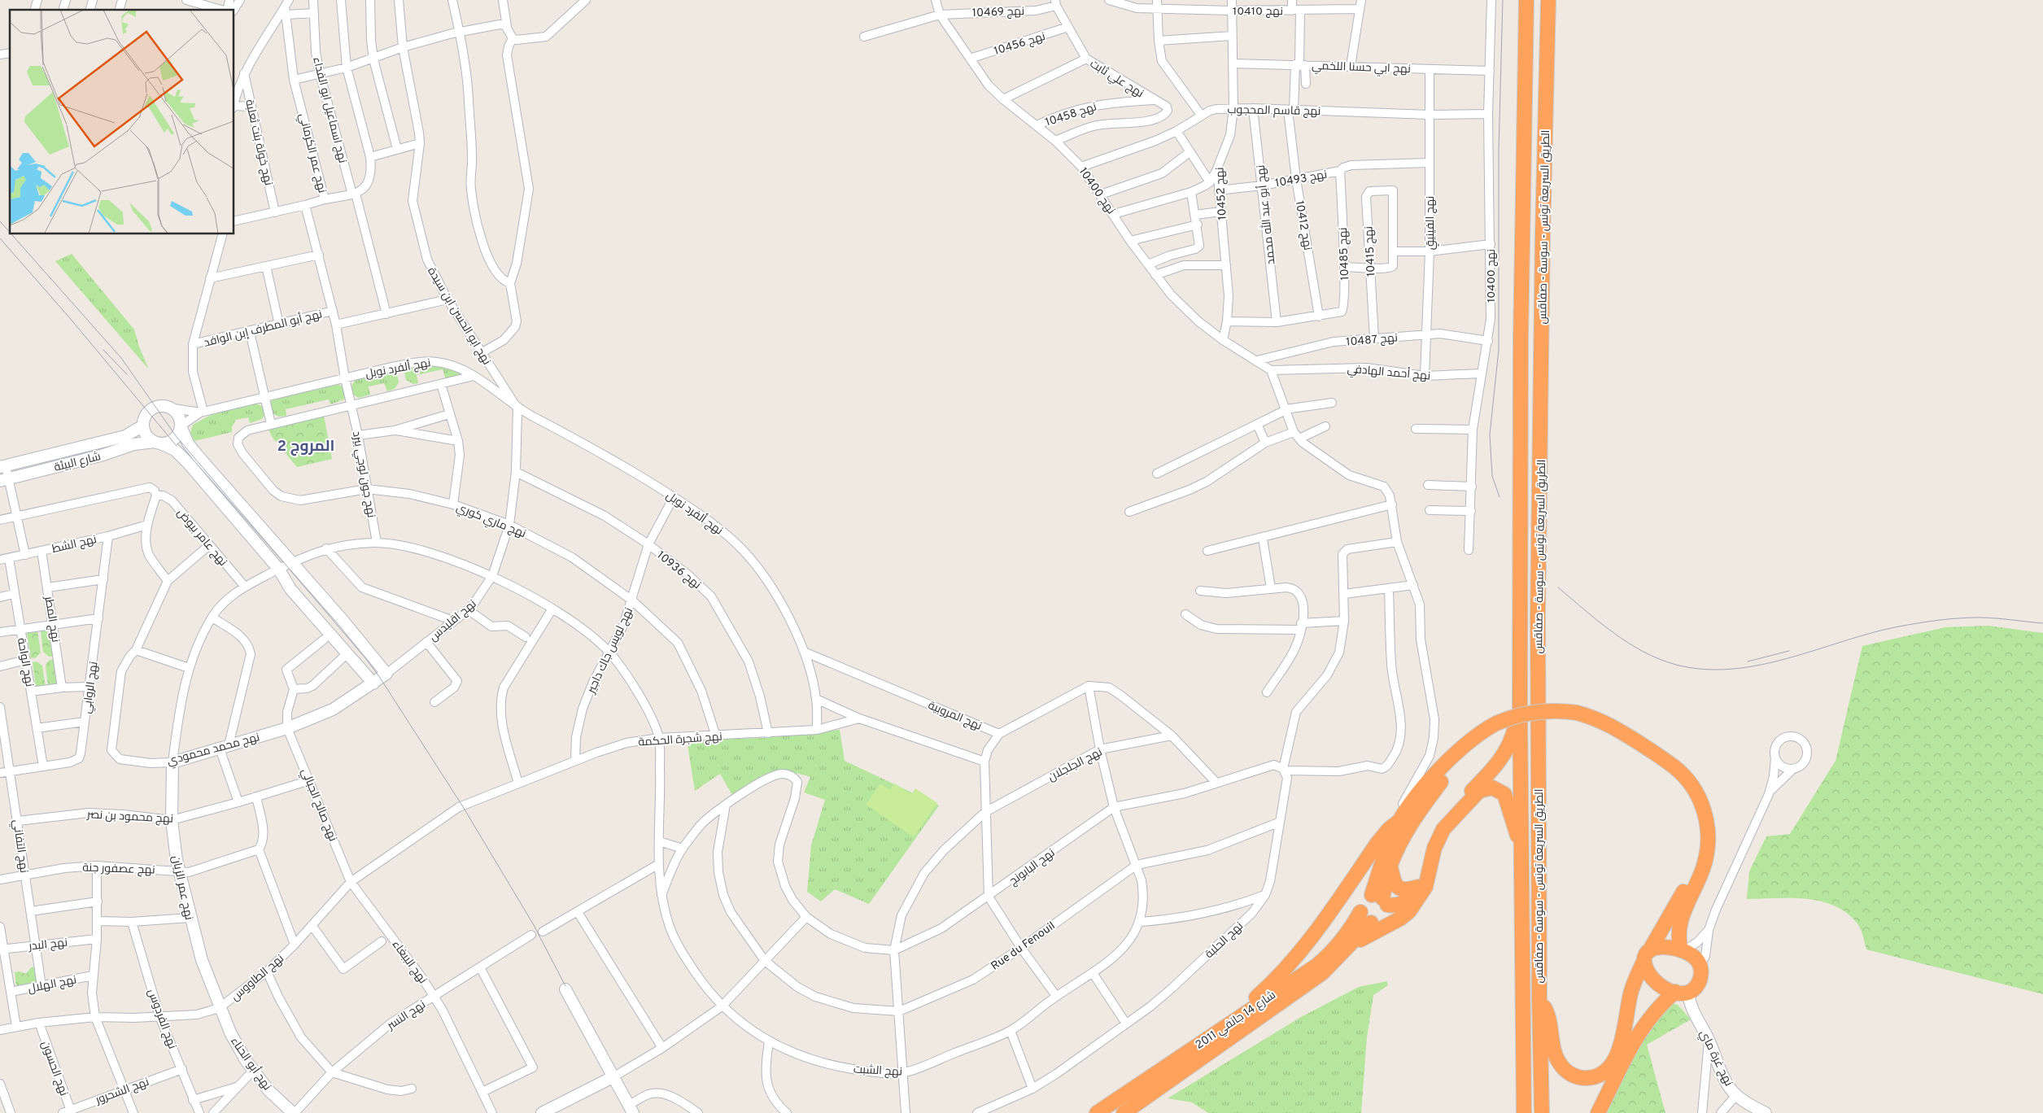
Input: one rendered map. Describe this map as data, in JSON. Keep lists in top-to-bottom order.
{
  "streets": {
    "highway": ["الطريق السريعة تونس - سوسة - صفاقس", "شارع 14 جانفي 2011"],
    "street": [
      "نهج 10410",
      "نهج 10469",
      "نهج 10456",
      "نهج ابي حسنا اللخمي",
      "نهج علي ثابت",
      "نهج اسماعيل ابو الفداء",
      "نهج قاسم المحجوب",
      "نهج 10458",
      "نهج خولة بنت ثعلبة",
      "نهج عمر الكرماني",
      "نهج 10493",
      "نهج 10400",
      "نهج 10452",
      "نهج أبو عبد الله محمد",
      "نهج الفينيقٍ",
      "نهج 10412",
      "نهج 10415",
      "نهج 10485",
      "نهج ابو الحسن ابن سيدة",
      "نهج أبو المطرف إبن الوافد",
      "نهج 10487",
      "نهج ألفرد نوبل",
      "نهج أحمد الهادفي",
      "شارع البيئة",
      "نهج جون لوجي بيرد",
      "نهج ماري كوري",
      "نهج عامر بيوض",
      "نهج الشط",
      "نهج 10936",
      "نهج المطر",
      "نهج اقليدس",
      "نهج لويس جاك داجير",
      "نهج الواحة",
      "نهج الروابي",
      "نهج المروبية",
      "نهج شجرة الحكمة",
      "نهج محمد محمودي",
      "نهج الجلجلان",
      "نهج صالح الجبالي",
      "نهج محمود بن نصر",
      "نهج التفاني",
      "نهج البابونج",
      "نهج عصفور جنة",
      "نهج عمر الزيان",
      "نهج الحلبة",
      "نهج البدر",
      "Rue du Fenouil",
      "نهج الببغاء",
      "نهج الطاووس",
      "نهج الهلال",
      "نهج النسر",
      "نهج الفردوس",
      "نهج غرة ماي",
      "نهج أبو الحناء",
      "نهج الحسون",
      "نهج الشبت",
      "نهج الشحرور"
    ]
  },
  "crossings": [
    ["نهج 10410", "نهج 10452"],
    ["نهج 10469", "نهج 10400"],
    ["نهج 10456", "نهج 10400"],
    ["نهج ابي حسنا اللخمي", "نهج 10400"],
    ["نهج ابي حسنا اللخمي", "نهج 10452"],
    ["نهج ابي حسنا اللخمي", "نهج الفينيقٍ"],
    ["نهج ابي حسنا اللخمي", "نهج 10412"],
    ["نهج علي ثابت", "نهج 10458"],
    ["نهج علي ثابت", "نهج 10400"],
    ["نهج اسماعيل ابو الفداء", "نهج أبو المطرف إبن الوافد"],
    ["نهج قاسم المحجوب", "نهج 10400"],
    ["نهج قاسم المحجوب", "نهج 10452"],
    ["نهج قاسم المحجوب", "نهج أبو عبد الله محمد"],
    ["نهج قاسم المحجوب", "نهج الفينيقٍ"],
    ["نهج قاسم المحجوب", "نهج 10412"],
    ["نهج 10458", "نهج 10400"],
    ["نهج عمر الكرماني", "نهج أبو المطرف إبن الوافد"],
    ["نهج عمر الكرماني", "نهج ألفرد نوبل"],
    ["نهج 10493", "نهج 10452"],
    ["نهج 10493", "نهج أبو عبد الله محمد"],
    ["نهج 10493", "نهج الفينيقٍ"],
    ["نهج 10493", "نهج 10412"],
    ["نهج 10493", "نهج 10485"],
    ["نهج 10400", "نهج 10452"],
    ["نهج 10400", "نهج 10487"],
    ["نهج 10400", "نهج أحمد الهادفي"],
    ["نهج الفينيقٍ", "نهج 10487"],
    ["نهج الفينيقٍ", "نهج أحمد الهادفي"],
    ["نهج 10412", "نهج 10485"],
    ["نهج 10415", "نهج 10487"],
    ["نهج ابو الحسن ابن سيدة", "نهج أبو المطرف إبن الوافد"],
    ["نهج ابو الحسن ابن سيدة", "نهج ألفرد نوبل"],
    ["نهج ابو الحسن ابن سيدة", "نهج اقليدس"],
    ["نهج ألفرد نوبل", "شارع البيئة"],
    ["نهج ألفرد نوبل", "نهج اقليدس"],
    ["نهج ألفرد نوبل", "نهج لويس جاك داجير"],
    ["نهج ألفرد نوبل", "نهج المروبية"],
    ["نهج ألفرد نوبل", "نهج شجرة الحكمة"],
    ["نهج جون لوجي بيرد", "نهج ماري كوري"],
    ["نهج جون لوجي بيرد", "نهج الشبت"],
    ["نهج ماري كوري", "نهج اقليدس"],
    ["نهج ماري كوري", "نهج لويس جاك داجير"],
    ["نهج ماري كوري", "نهج شجرة الحكمة"],
    ["نهج عامر بيوض", "نهج محمد محمودي"],
    ["نهج عامر بيوض", "نهج الشبت"],
    ["نهج الشط", "نهج المطر"],
    ["نهج الشط", "نهج الواحة"],
    ["نهج الشط", "نهج الروابي"],
    ["نهج 10936", "نهج اقليدس"],
    ["نهج 10936", "نهج لويس جاك داجير"],
    ["نهج 10936", "نهج شجرة الحكمة"],
    ["نهج اقليدس", "نهج محمد محمودي"],
    ["نهج اقليدس", "نهج الشبت"],
    ["نهج لويس جاك داجير", "نهج شجرة الحكمة"],
    ["نهج لويس جاك داجير", "نهج الشبت"],
    ["نهج الواحة", "نهج الروابي"],
    ["نهج الروابي", "نهج التفاني"],
    ["نهج شجرة الحكمة", "نهج الطاووس"],
    ["نهج شجرة الحكمة", "نهج الشبت"],
    ["نهج محمد محمودي", "نهج صالح الجبالي"],
    ["نهج محمد محمودي", "نهج عمر الزيان"],
    ["نهج محمد محمودي", "نهج الشبت"],
    ["نهج الجلجلان", "نهج البابونج"],
    ["نهج الجلجلان", "Rue du Fenouil"],
    ["نهج الجلجلان", "نهج الشبت"],
    ["نهج صالح الجبالي", "نهج محمود بن نصر"],
    ["نهج صالح الجبالي", "نهج الببغاء"],
    ["نهج صالح الجبالي", "نهج الطاووس"],
    ["نهج محمود بن نصر", "نهج التفاني"],
    ["نهج محمود بن نصر", "نهج عمر الزيان"],
    ["نهج التفاني", "نهج عصفور جنة"],
    ["نهج التفاني", "نهج البدر"],
    ["نهج التفاني", "نهج الهلال"],
    ["نهج البابونج", "Rue du Fenouil"],
    ["نهج عصفور جنة", "نهج عمر الزيان"],
    ["نهج عمر الزيان", "نهج الطاووس"],
    ["نهج عمر الزيان", "نهج أبو الحناء"],
    ["نهج عمر الزيان", "نهج الشبت"],
    ["نهج الببغاء", "نهج الطاووس"],
    ["نهج الببغاء", "نهج النسر"],
    ["نهج الطاووس", "نهج الفردوس"],
    ["نهج الطاووس", "نهج أبو الحناء"],
    ["نهج الطاووس", "نهج الحسون"],
    ["نهج النسر", "نهج أبو الحناء"],
    ["نهج الفردوس", "نهج الشحرور"],
    ["نهج الحسون", "نهج الشحرور"]
  ],
  "districts": ["المروج 2"]
}
